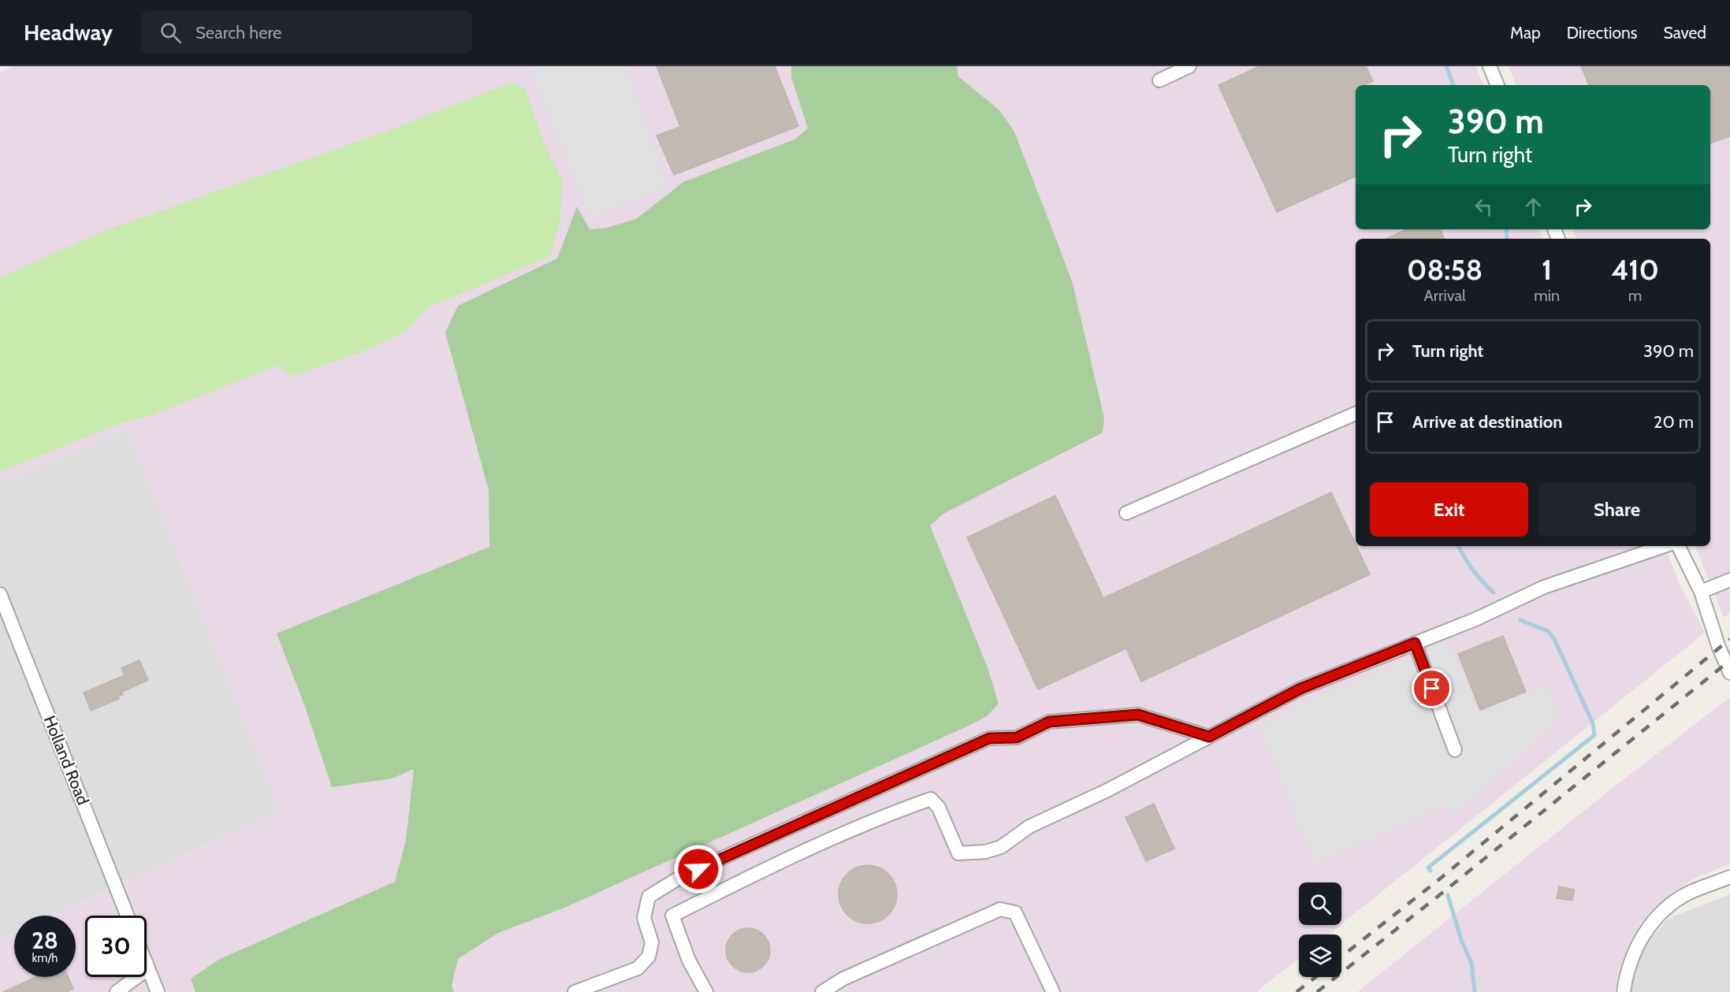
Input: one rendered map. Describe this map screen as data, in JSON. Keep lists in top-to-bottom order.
{
  "streets": {
    "street": ["Holland Road"]
  },
  "page": {
    "header": "Headway",
    "search": "Search here",
    "nav": ["Map", "Directions", "Saved"],
    "turn": ["390 m", "Turn right"],
    "eta": [
      "08:58",
      "Arrival",
      "1",
      "min",
      "410",
      "m"
    ],
    "list": [
      {
        "name": "Turn right",
        "value": "390 m"
      },
      {
        "name": "Arrive at destination",
        "value": "20 m"
      }
    ],
    "buttons": ["Exit", "Share"],
    "speed": "28 km/h",
    "limit": "30"
  }
}
